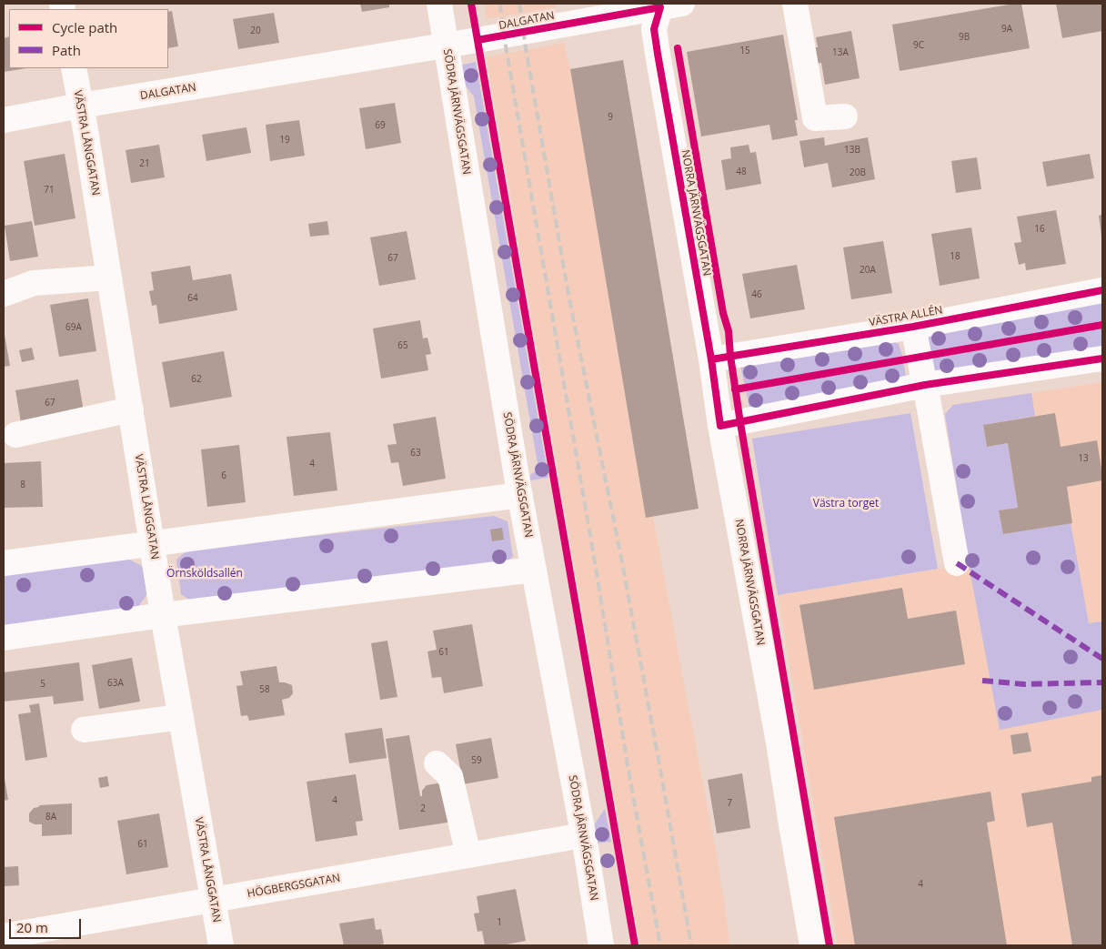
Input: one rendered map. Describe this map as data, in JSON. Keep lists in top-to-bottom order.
{
  "streets": {
    "street": [
      "DALGATAN",
      "SÖDRA JÄRNVÄGSGATAN",
      "VÄSTRA LÅNGGATAN",
      "NORRA JÄRNVÄGSGATAN",
      "VÄSTRA ALLÉN",
      "HÖGBERGSGATAN"
    ]
  },
  "crossings": [
    ["DALGATAN", "SÖDRA JÄRNVÄGSGATAN"],
    ["DALGATAN", "VÄSTRA LÅNGGATAN"],
    ["DALGATAN", "NORRA JÄRNVÄGSGATAN"],
    ["SÖDRA JÄRNVÄGSGATAN", "HÖGBERGSGATAN"],
    ["VÄSTRA LÅNGGATAN", "HÖGBERGSGATAN"],
    ["NORRA JÄRNVÄGSGATAN", "VÄSTRA ALLÉN"]
  ],
  "parks": ["Västra torget", "Örnsköldsallén"],
  "house_numbers": [
    "9A",
    "20",
    "9B",
    "9C",
    "15",
    "13A",
    "9",
    "69",
    "19",
    "13B",
    "21",
    "48",
    "20B",
    "71",
    "16",
    "18",
    "67",
    "20A",
    "46",
    "64",
    "69A",
    "65",
    "62",
    "67",
    "63",
    "13",
    "4",
    "6",
    "8",
    "61",
    "63A",
    "5",
    "58",
    "59",
    "4",
    "7",
    "2",
    "8A",
    "61",
    "4",
    "1"
  ],
  "legend": ["Cycle path", "Path"],
  "scale_bar": "20 m"
}
